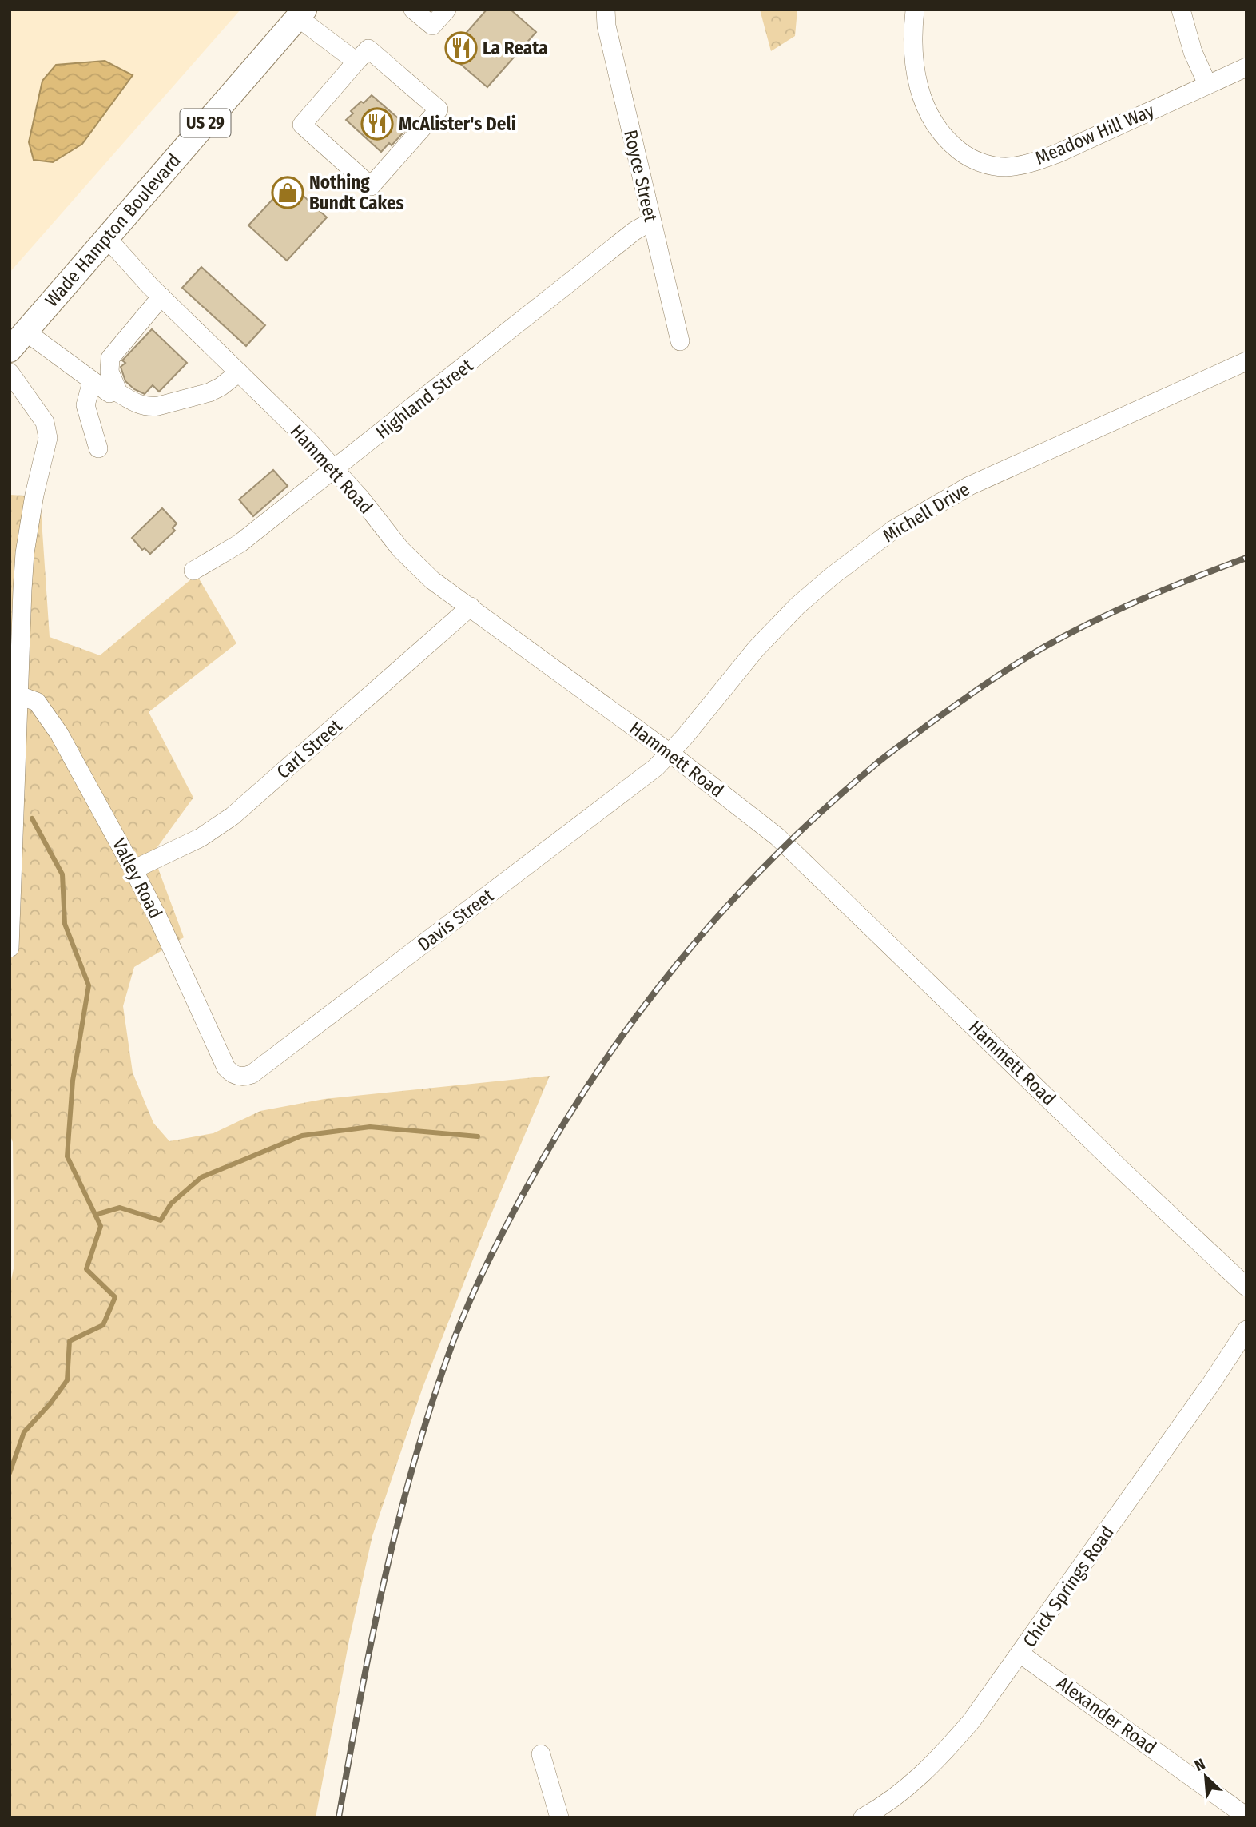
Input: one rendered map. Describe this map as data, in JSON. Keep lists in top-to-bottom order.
{
  "streets": {
    "main road": ["US 29", "Wade Hampton Boulevard"],
    "street": [
      "Meadow Hill Way",
      "Royce Street",
      "Highland Street",
      "Hammett Road",
      "Michell Drive",
      "Carl Street",
      "Valley Road",
      "Davis Street",
      "Chick Springs Road",
      "Alexander Road"
    ]
  },
  "crossings": [
    ["Royce Street", "Highland Street"],
    ["Wade Hampton Boulevard", "Hammett Road"],
    ["Highland Street", "Hammett Road"],
    ["Hammett Road", "Michell Drive"],
    ["Hammett Road", "Carl Street"],
    ["Hammett Road", "Davis Street"],
    ["Michell Drive", "Davis Street"],
    ["Carl Street", "Valley Road"],
    ["Valley Road", "Davis Street"],
    ["Chick Springs Road", "Alexander Road"]
  ],
  "places": {
    "restaurant": ["La Reata", "McAlister's Deli"],
    "shop": ["Nothing Bundt Cakes"]
  },
  "north": "top left"
}
